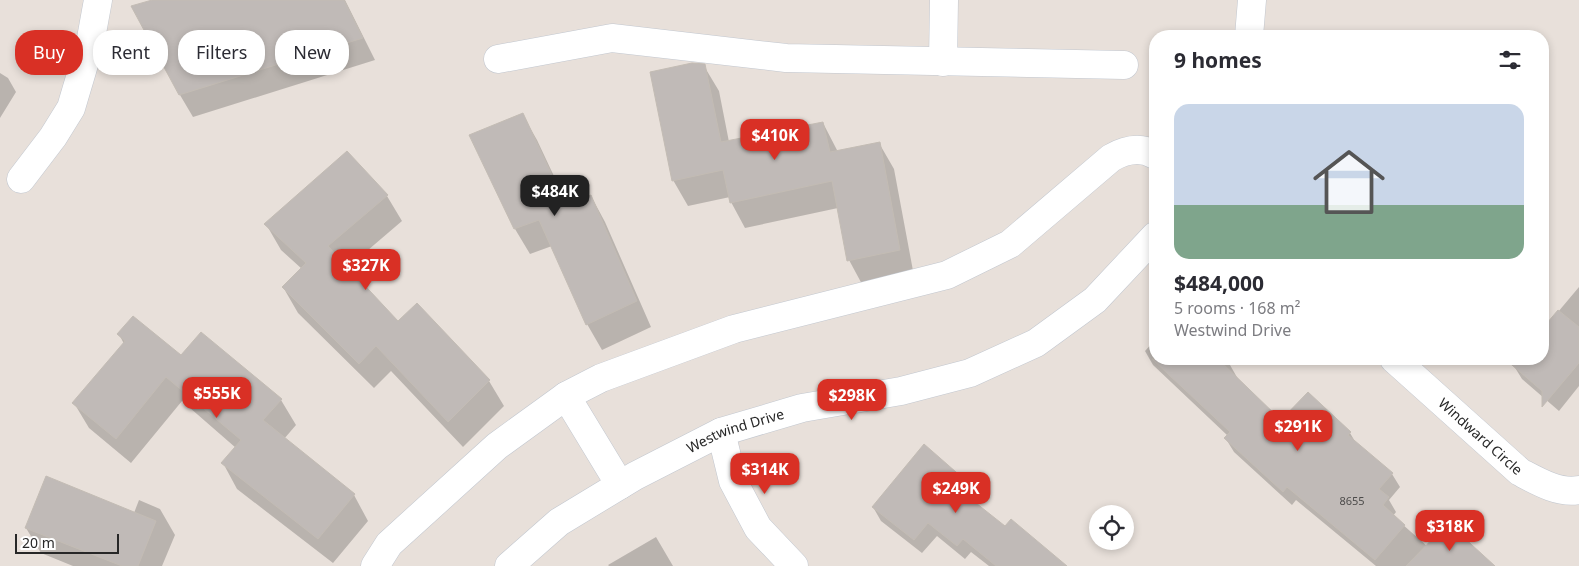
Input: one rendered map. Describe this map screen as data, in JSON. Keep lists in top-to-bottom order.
{
  "streets": {
    "street": ["Westwind Drive", "Windward Circle"]
  },
  "house_numbers": ["8655"],
  "scale_bar": "20 m",
  "page": {
    "chip": [
      "Buy",
      "Rent",
      "Filters",
      "New"
    ],
    "heading": "9 homes",
    "list": [
      {
        "name": "$484,000",
        "note": "5 rooms · 168 m² · Westwind Drive"
      }
    ],
    "price": [
      "$410K",
      "$484K",
      "$327K",
      "$555K",
      "$298K",
      "$291K",
      "$314K",
      "$249K",
      "$318K"
    ],
    "scale": "20 m"
  }
}
